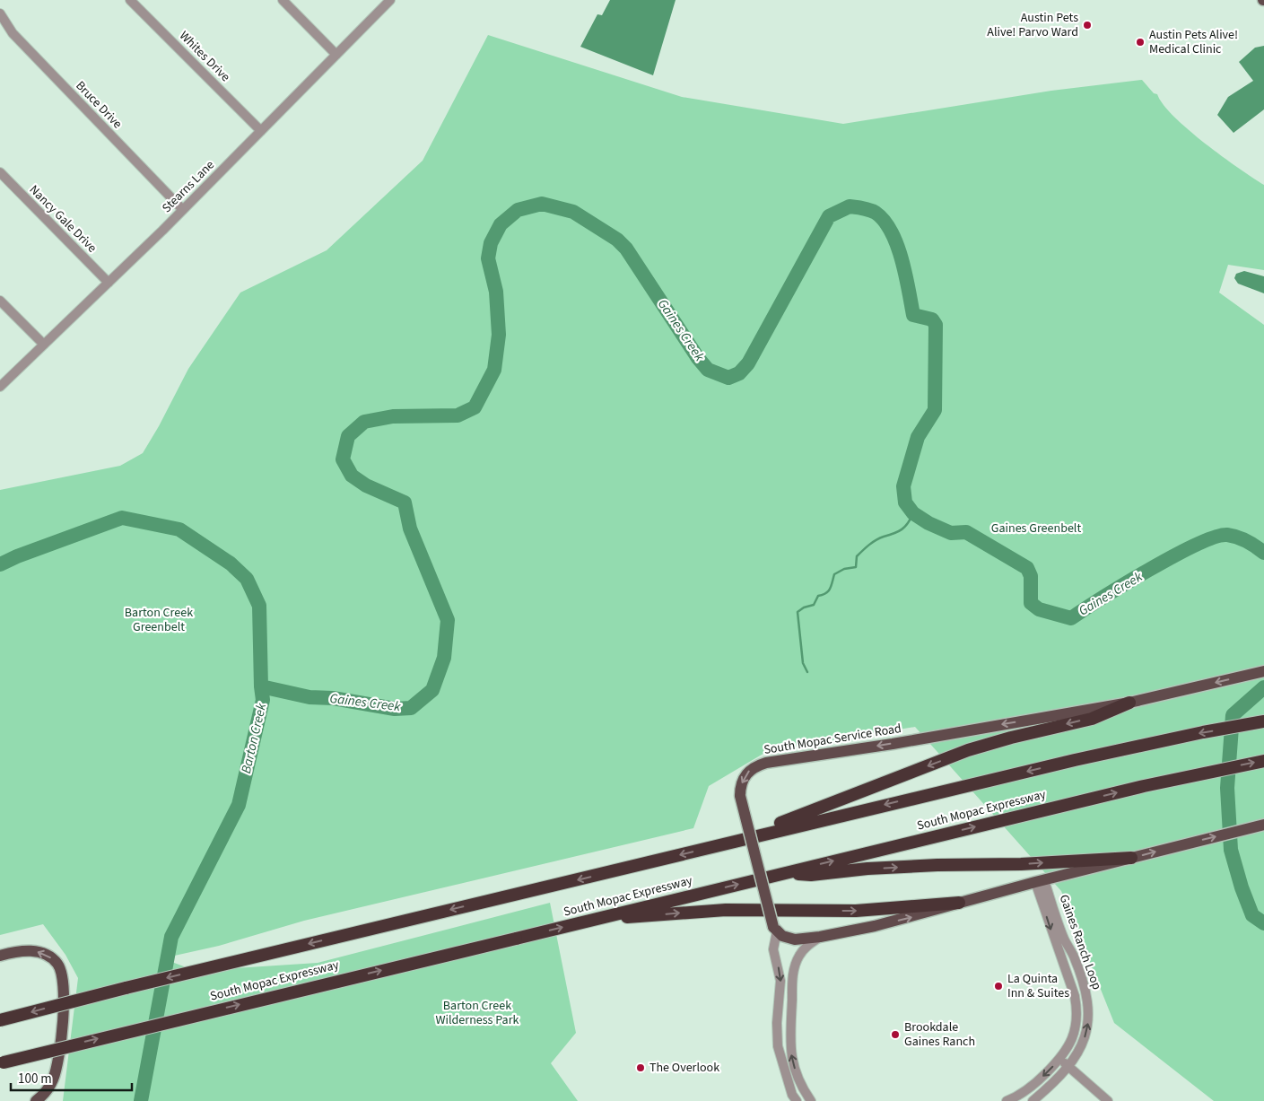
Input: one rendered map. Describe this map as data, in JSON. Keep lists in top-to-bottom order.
{
  "streets": {
    "highway": ["South Mopac Expressway"],
    "main road": ["South Mopac Service Road"],
    "street": [
      "Whites Drive",
      "Bruce Drive",
      "Stearns Lane",
      "Nancy Gale Drive",
      "Gaines Ranch Loop"
    ]
  },
  "crossings": [
    ["Whites Drive", "Stearns Lane"],
    ["Bruce Drive", "Stearns Lane"],
    ["Stearns Lane", "Nancy Gale Drive"]
  ],
  "one_way": ["South Mopac Service Road"],
  "water": ["Gaines Creek", "Barton Creek"],
  "parks": ["Gaines Greenbelt", "Barton Creek Greenbelt", "Barton Creek Wilderness Park"],
  "places": [
    "Austin Pets Alive! Parvo Ward",
    "Austin Pets Alive! Medical Clinic",
    "La Quinta Inn & Suites",
    "Brookdale Gaines Ranch",
    "The Overlook"
  ],
  "scale_bar": "100 m"
}
